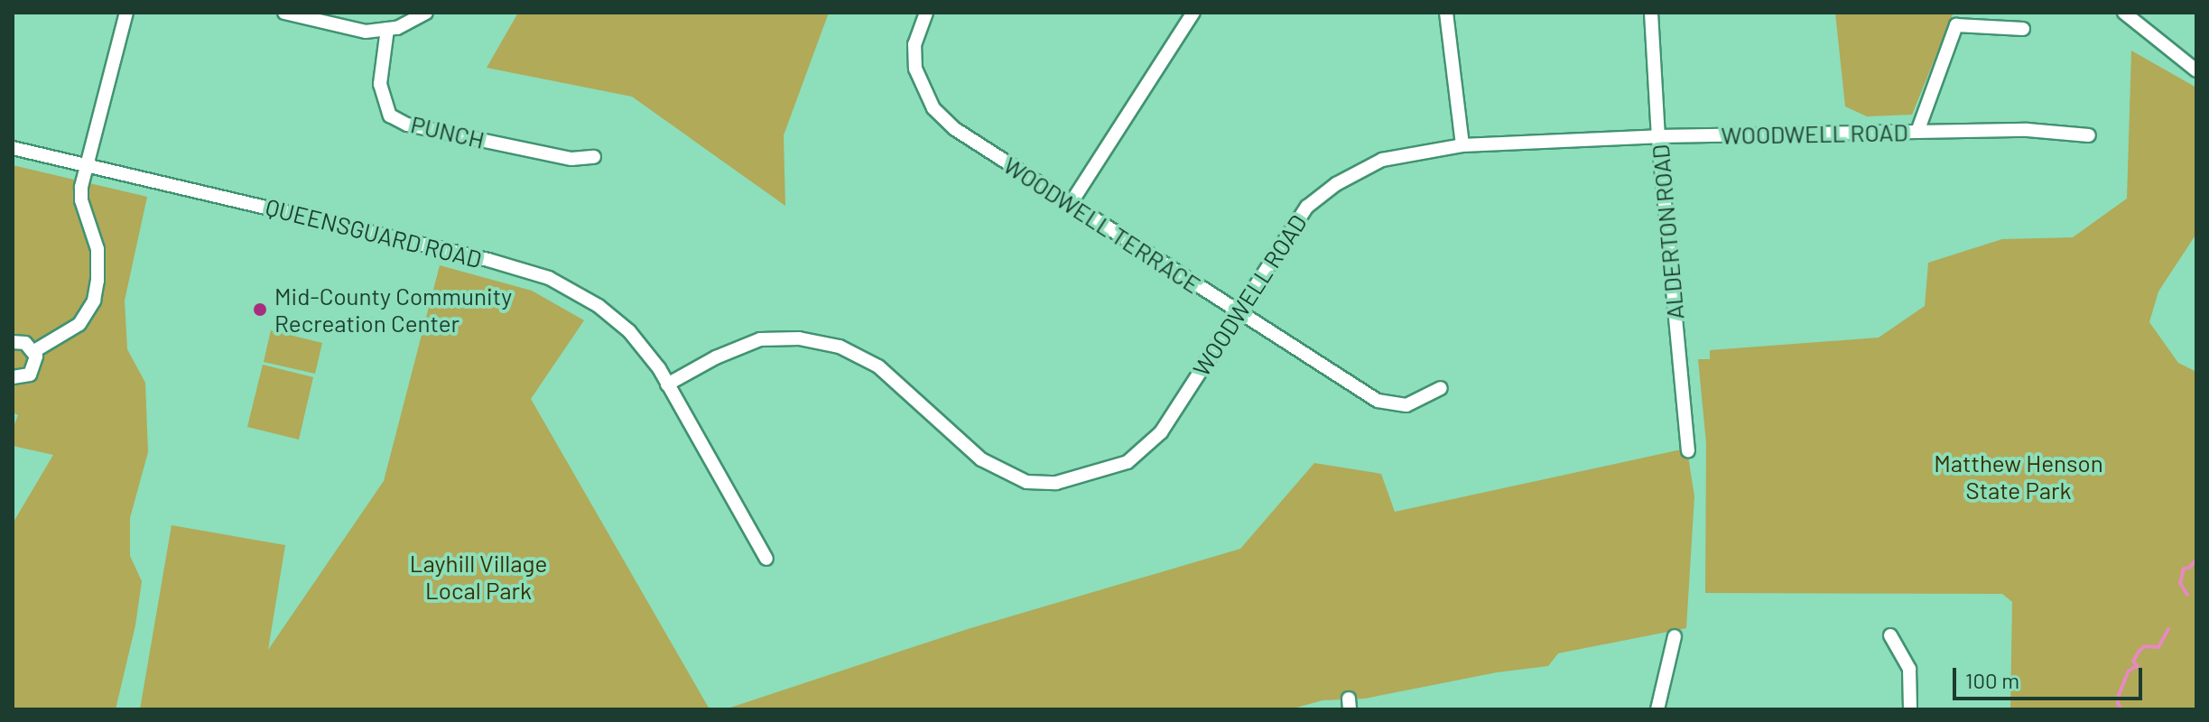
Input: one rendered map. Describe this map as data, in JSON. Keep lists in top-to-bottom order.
{
  "streets": {
    "street": [
      "PUNCH",
      "WOODWELL ROAD",
      "WOODWELL TERRACE",
      "ALDERTON ROAD",
      "QUEENSGUARD ROAD"
    ]
  },
  "crossings": [
    ["WOODWELL ROAD", "WOODWELL TERRACE"],
    ["WOODWELL ROAD", "ALDERTON ROAD"],
    ["WOODWELL ROAD", "QUEENSGUARD ROAD"]
  ],
  "parks": ["Matthew Henson State Park", "Layhill Village Local Park"],
  "places": ["Mid-County Community Recreation Center"],
  "scale_bar": "100 m"
}
